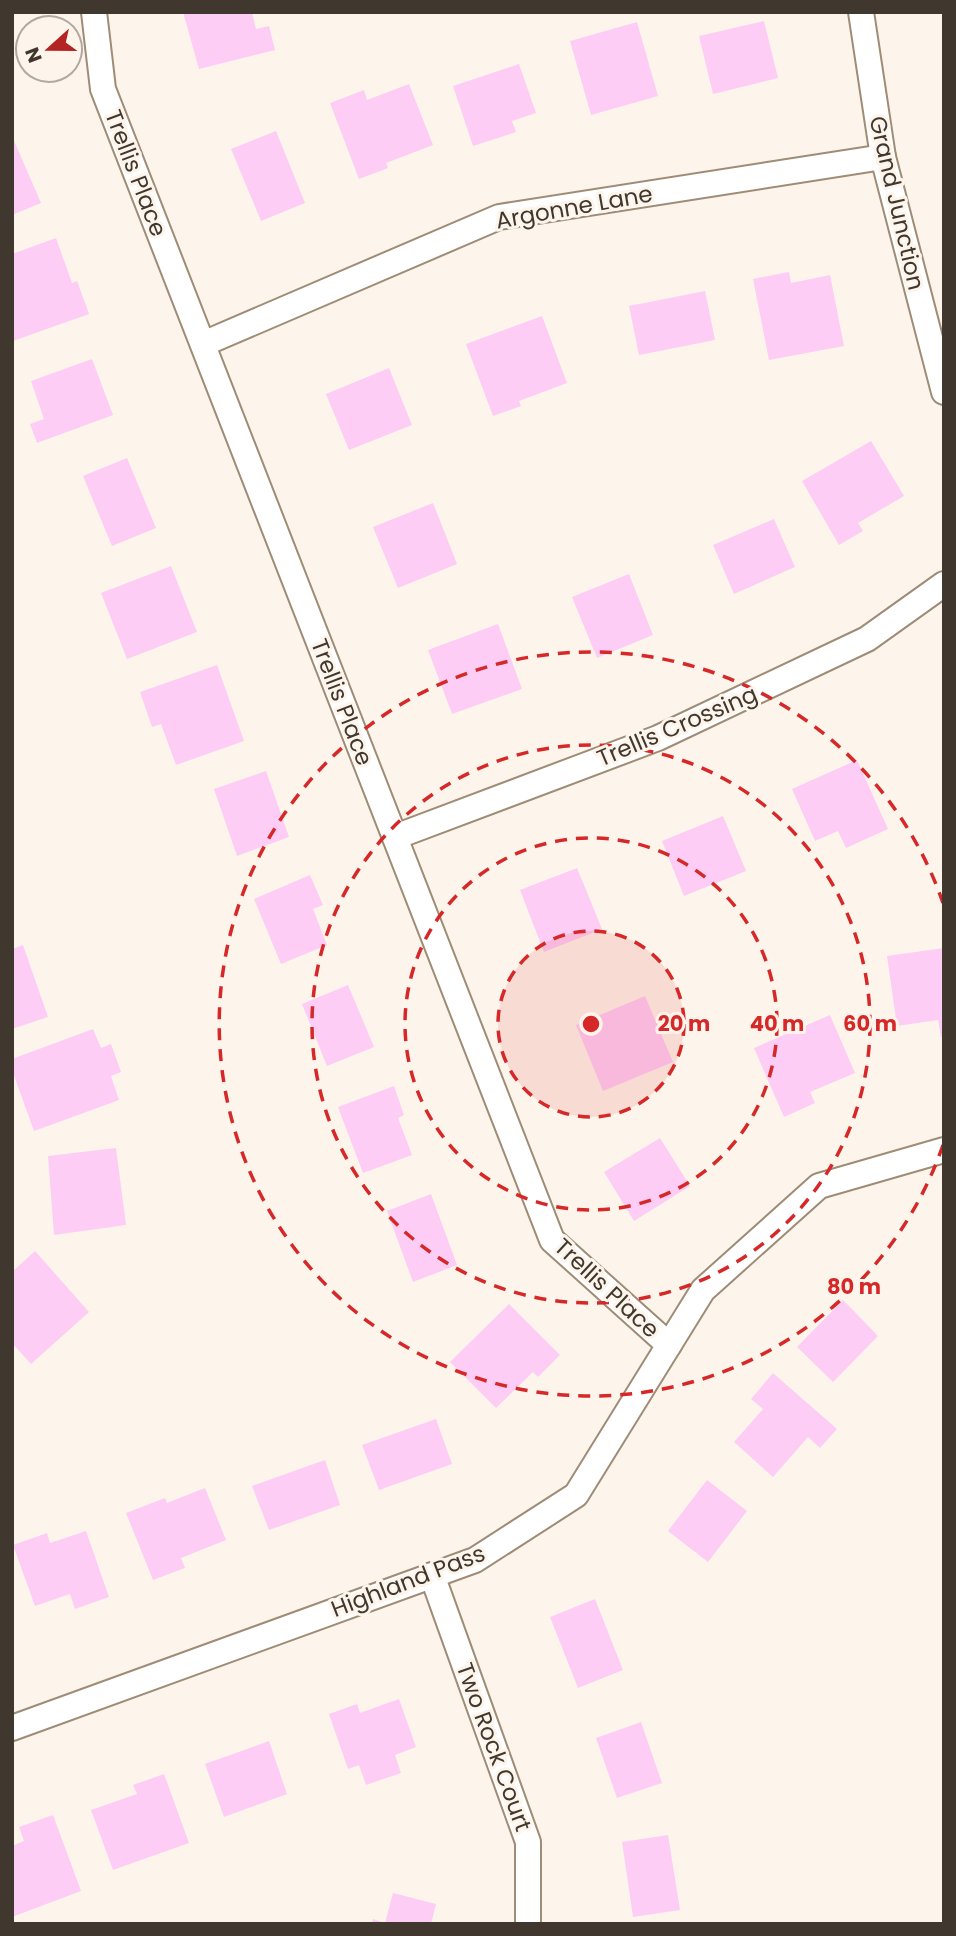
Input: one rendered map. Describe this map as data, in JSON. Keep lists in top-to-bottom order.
{
  "streets": {
    "street": [
      "Trellis Place",
      "Grand Junction",
      "Argonne Lane",
      "Trellis Crossing",
      "Highland Pass",
      "Two Rock Court"
    ]
  },
  "crossings": [
    ["Trellis Place", "Argonne Lane"],
    ["Trellis Place", "Trellis Crossing"],
    ["Trellis Place", "Highland Pass"],
    ["Grand Junction", "Argonne Lane"],
    ["Highland Pass", "Two Rock Court"]
  ],
  "north": "left",
  "rings": [
    "20 m",
    "40 m",
    "60 m",
    "80 m"
  ]
}
